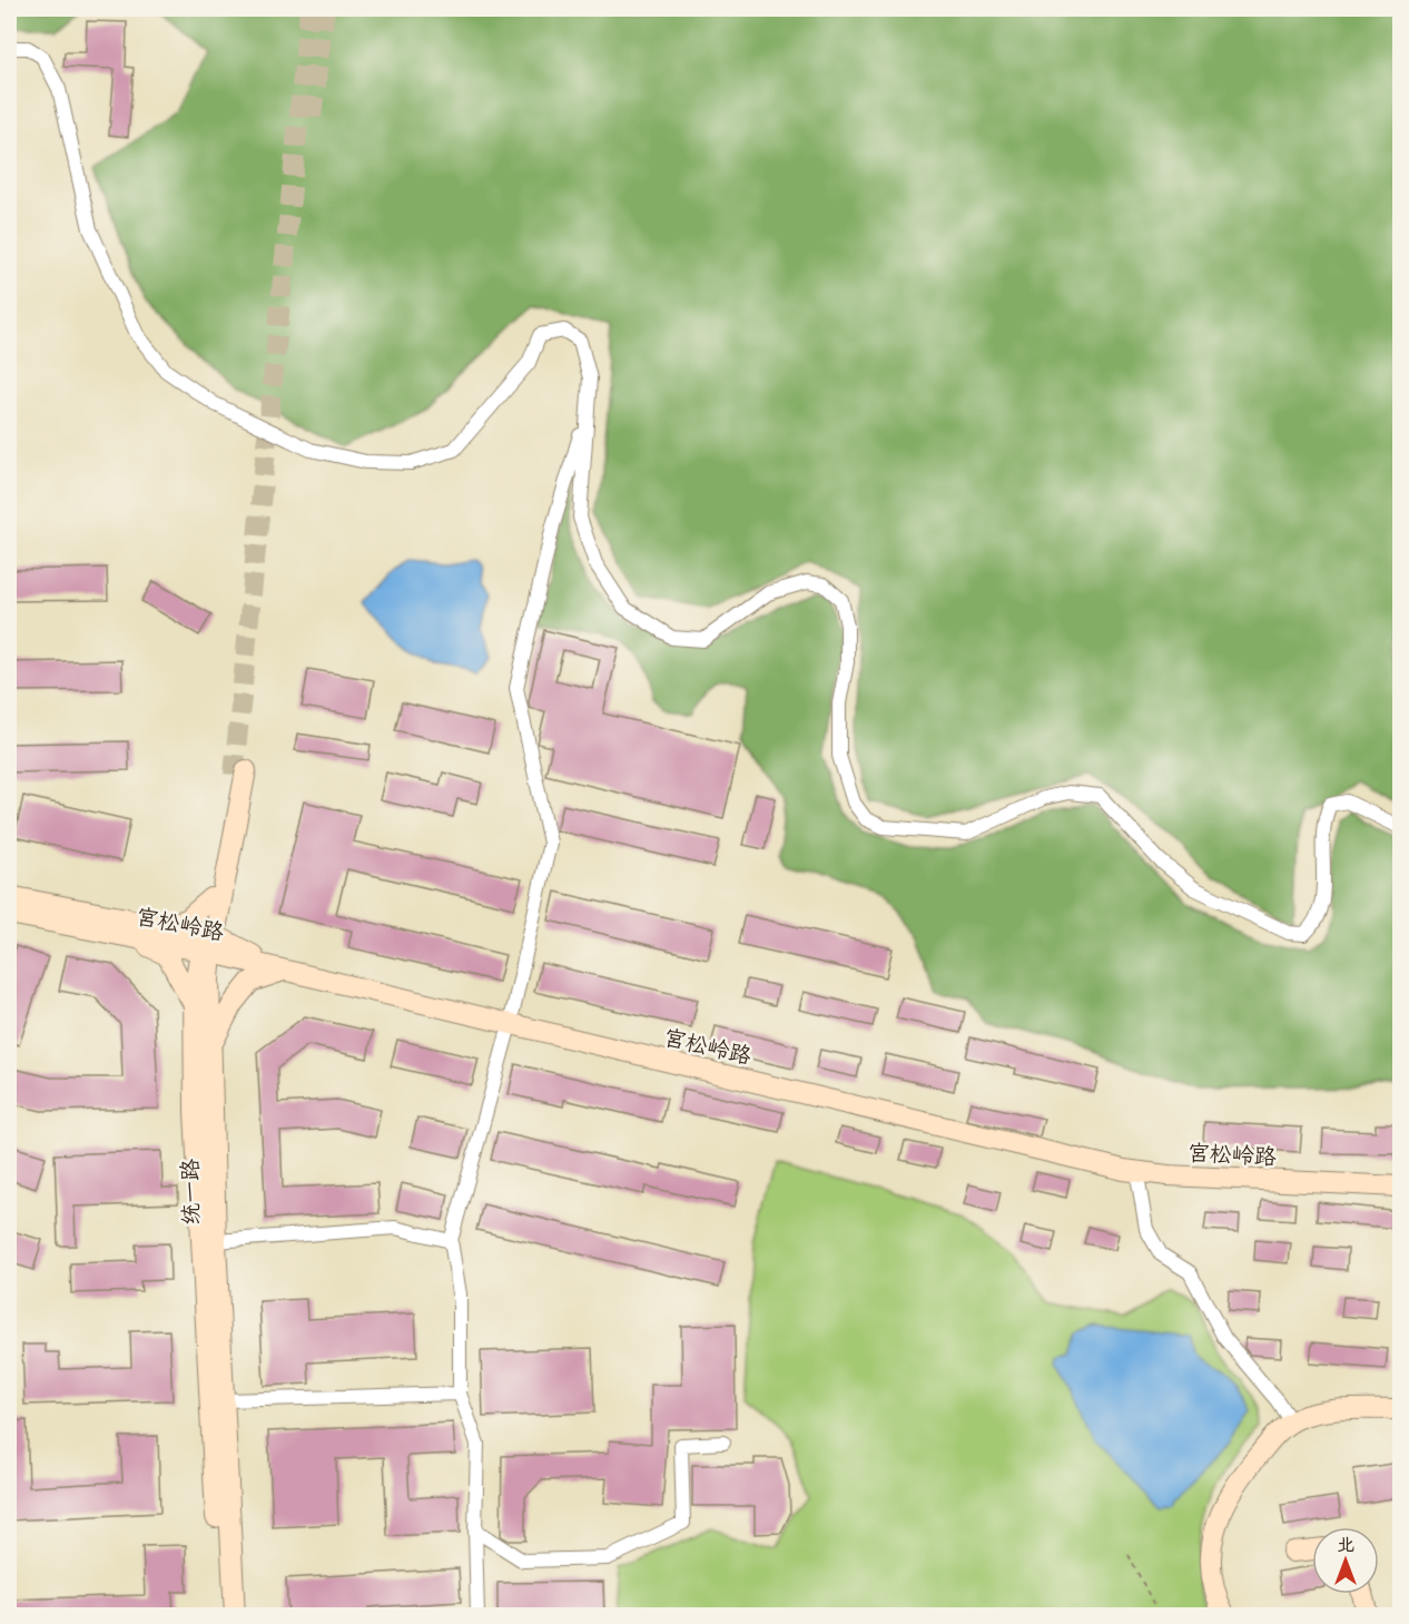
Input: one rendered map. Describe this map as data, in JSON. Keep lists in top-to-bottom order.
{
  "streets": {
    "main road": ["宫松岭路", "统一路"]
  },
  "crossings": [
    ["宫松岭路", "统一路"]
  ],
  "north": "top"
}
